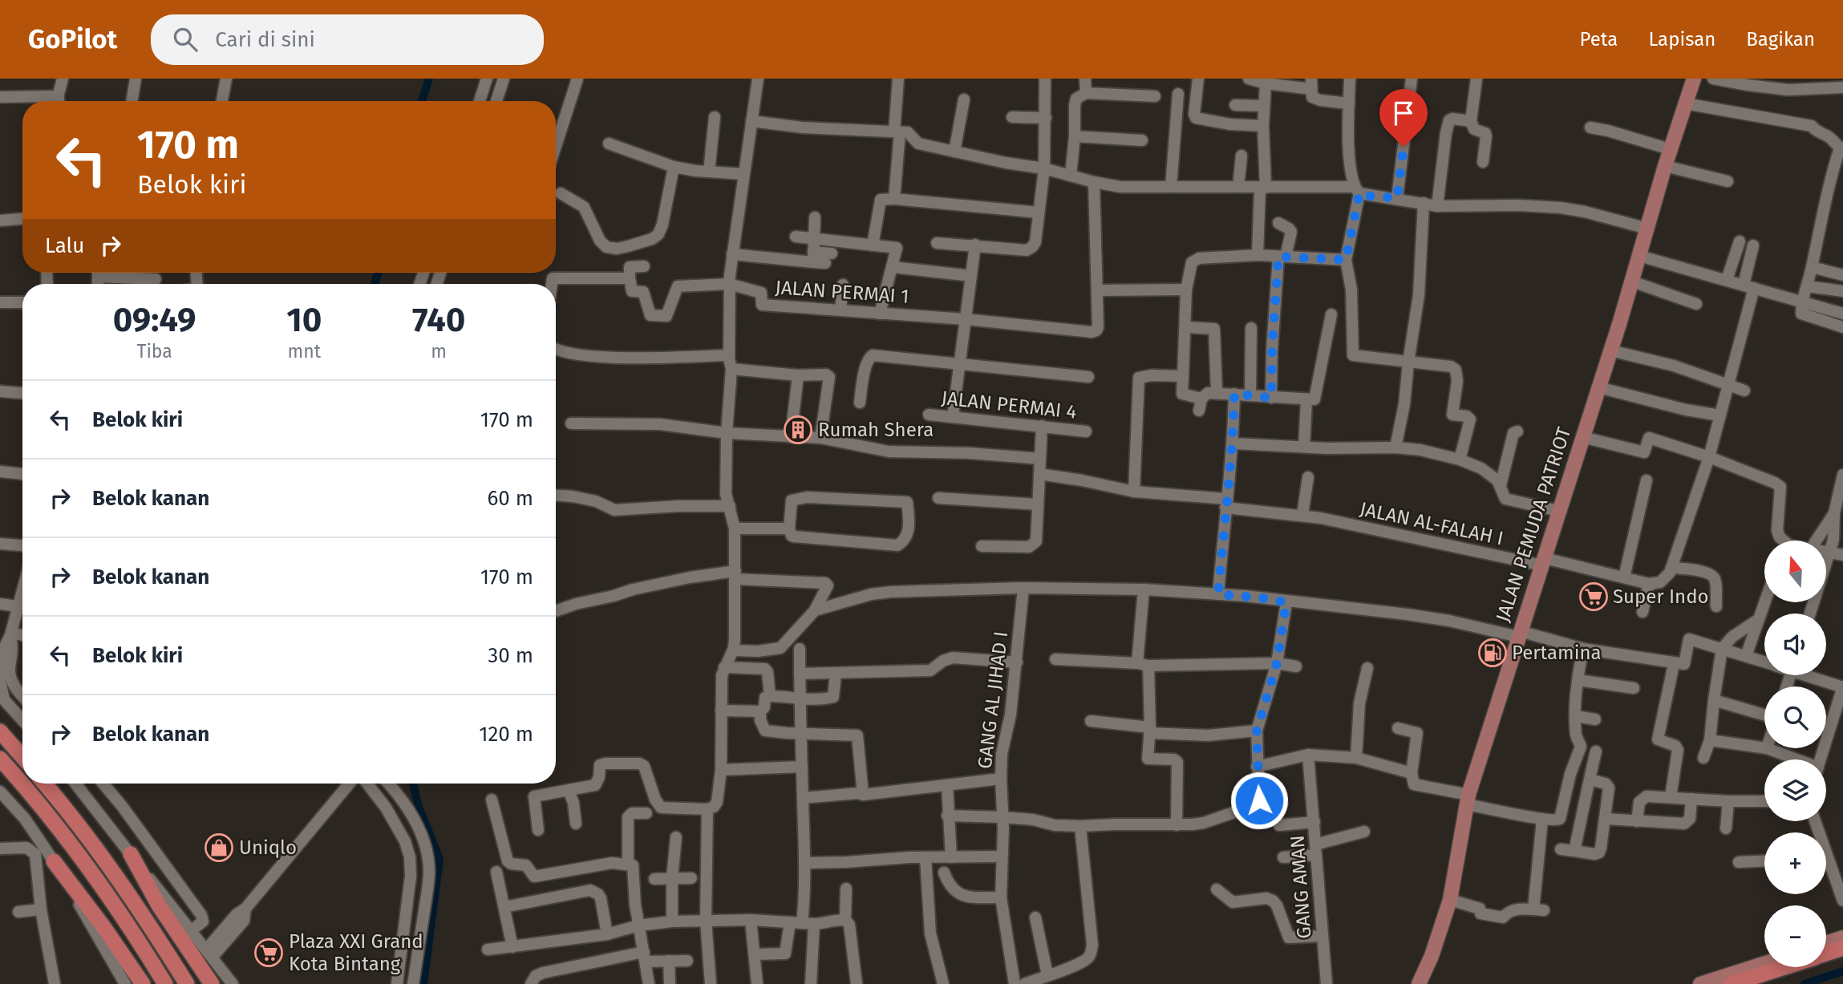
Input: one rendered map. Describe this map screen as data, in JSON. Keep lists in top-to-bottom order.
{
  "streets": {
    "main road": ["JALAN PEMUDA PATRIOT"],
    "street": [
      "JALAN PERMAI 1",
      "JALAN PERMAI 4",
      "JALAN AL-FALAH I",
      "GANG AL JIHAD I",
      "GANG AMAN"
    ]
  },
  "crossings": [
    ["JALAN AL-FALAH I", "JALAN PEMUDA PATRIOT"]
  ],
  "places": {
    "building": ["Rumah Shera"],
    "supermarket": ["Super Indo", "Plaza XXI Grand Kota Bintang"],
    "fuel station": ["Pertamina"],
    "shop": ["Uniqlo"]
  },
  "north": "top",
  "page": {
    "header": "GoPilot",
    "search": "Cari di sini",
    "nav": ["Peta", "Lapisan", "Bagikan"],
    "turn": ["170 m", "Belok kiri"],
    "then": "Lalu",
    "eta": [
      "09:49",
      "Tiba",
      "10",
      "mnt",
      "740",
      "m"
    ],
    "list": [
      {
        "name": "Belok kiri",
        "value": "170 m"
      },
      {
        "name": "Belok kanan",
        "value": "60 m"
      },
      {
        "name": "Belok kanan",
        "value": "170 m"
      },
      {
        "name": "Belok kiri",
        "value": "30 m"
      },
      {
        "name": "Belok kanan",
        "value": "120 m"
      }
    ],
    "map_buttons": ["+", "−"]
  }
}
